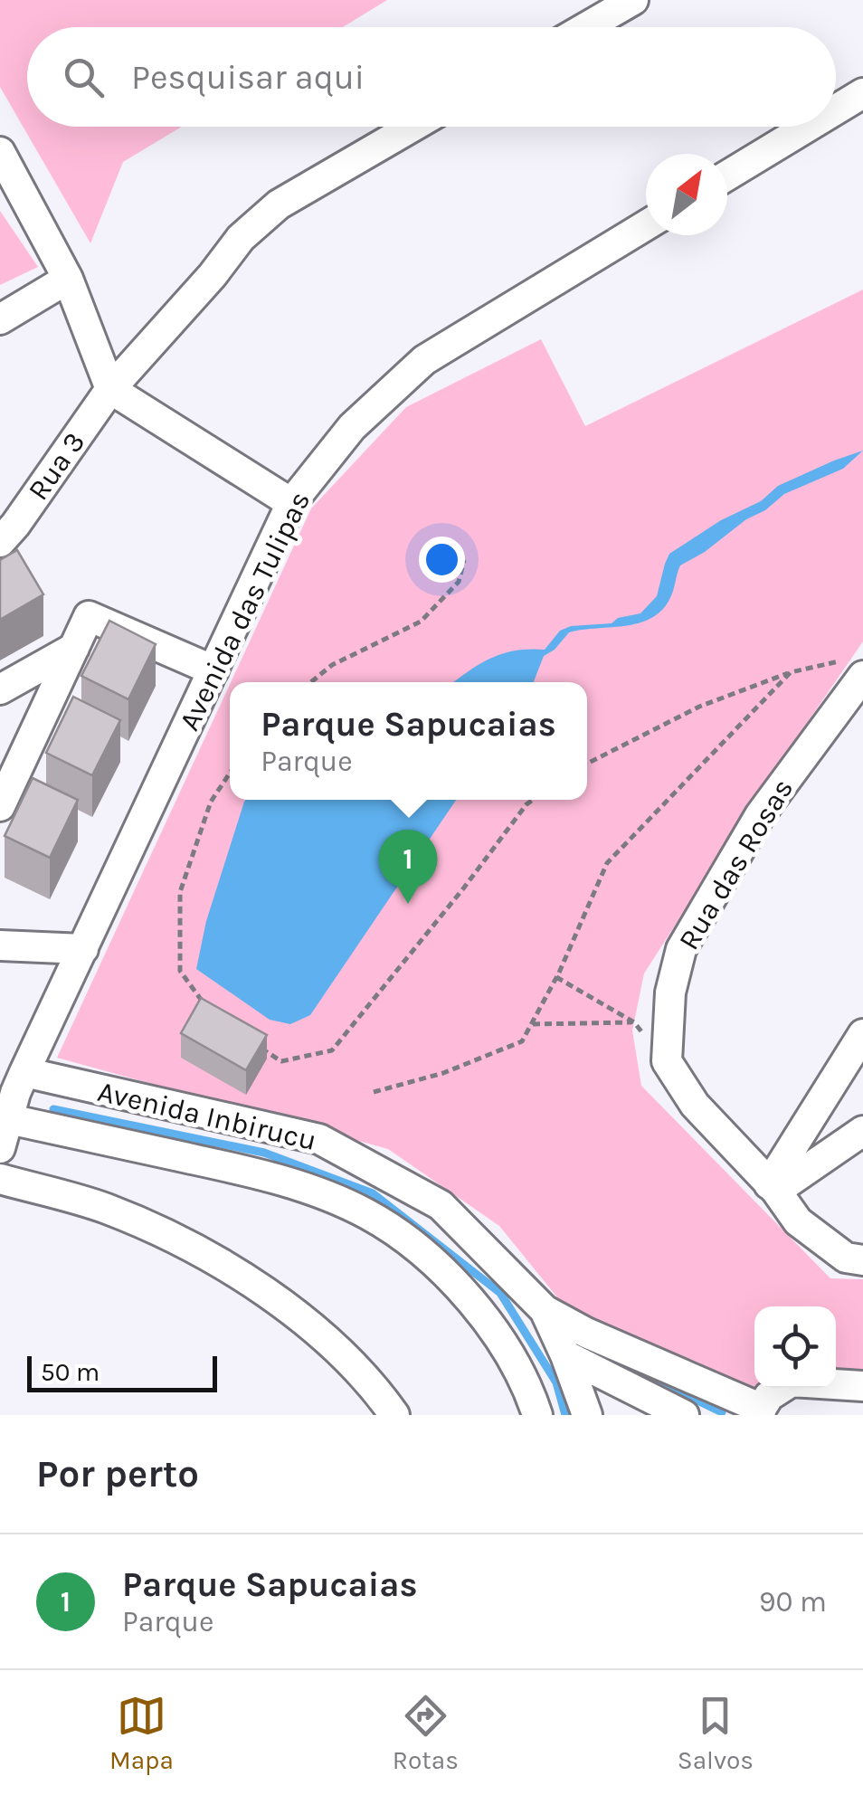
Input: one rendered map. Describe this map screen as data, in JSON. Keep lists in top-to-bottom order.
{
  "streets": {
    "street": [
      "Rua 3",
      "Avenida das Tulipas",
      "Rua das Rosas",
      "Avenida Inbirucu"
    ]
  },
  "crossings": [
    ["Avenida das Tulipas", "Avenida Inbirucu"]
  ],
  "scale_bar": "50 m",
  "north": "top right",
  "page": {
    "search": "Pesquisar aqui",
    "popup": ["Parque Sapucaias", "Parque"],
    "pins": "1",
    "scale": "50 m",
    "heading": "Por perto",
    "list": [
      {
        "mark": "1",
        "name": "Parque Sapucaias",
        "note": "Parque",
        "value": "90 m"
      }
    ],
    "nav": ["Mapa", "Rotas", "Salvos"]
  }
}
